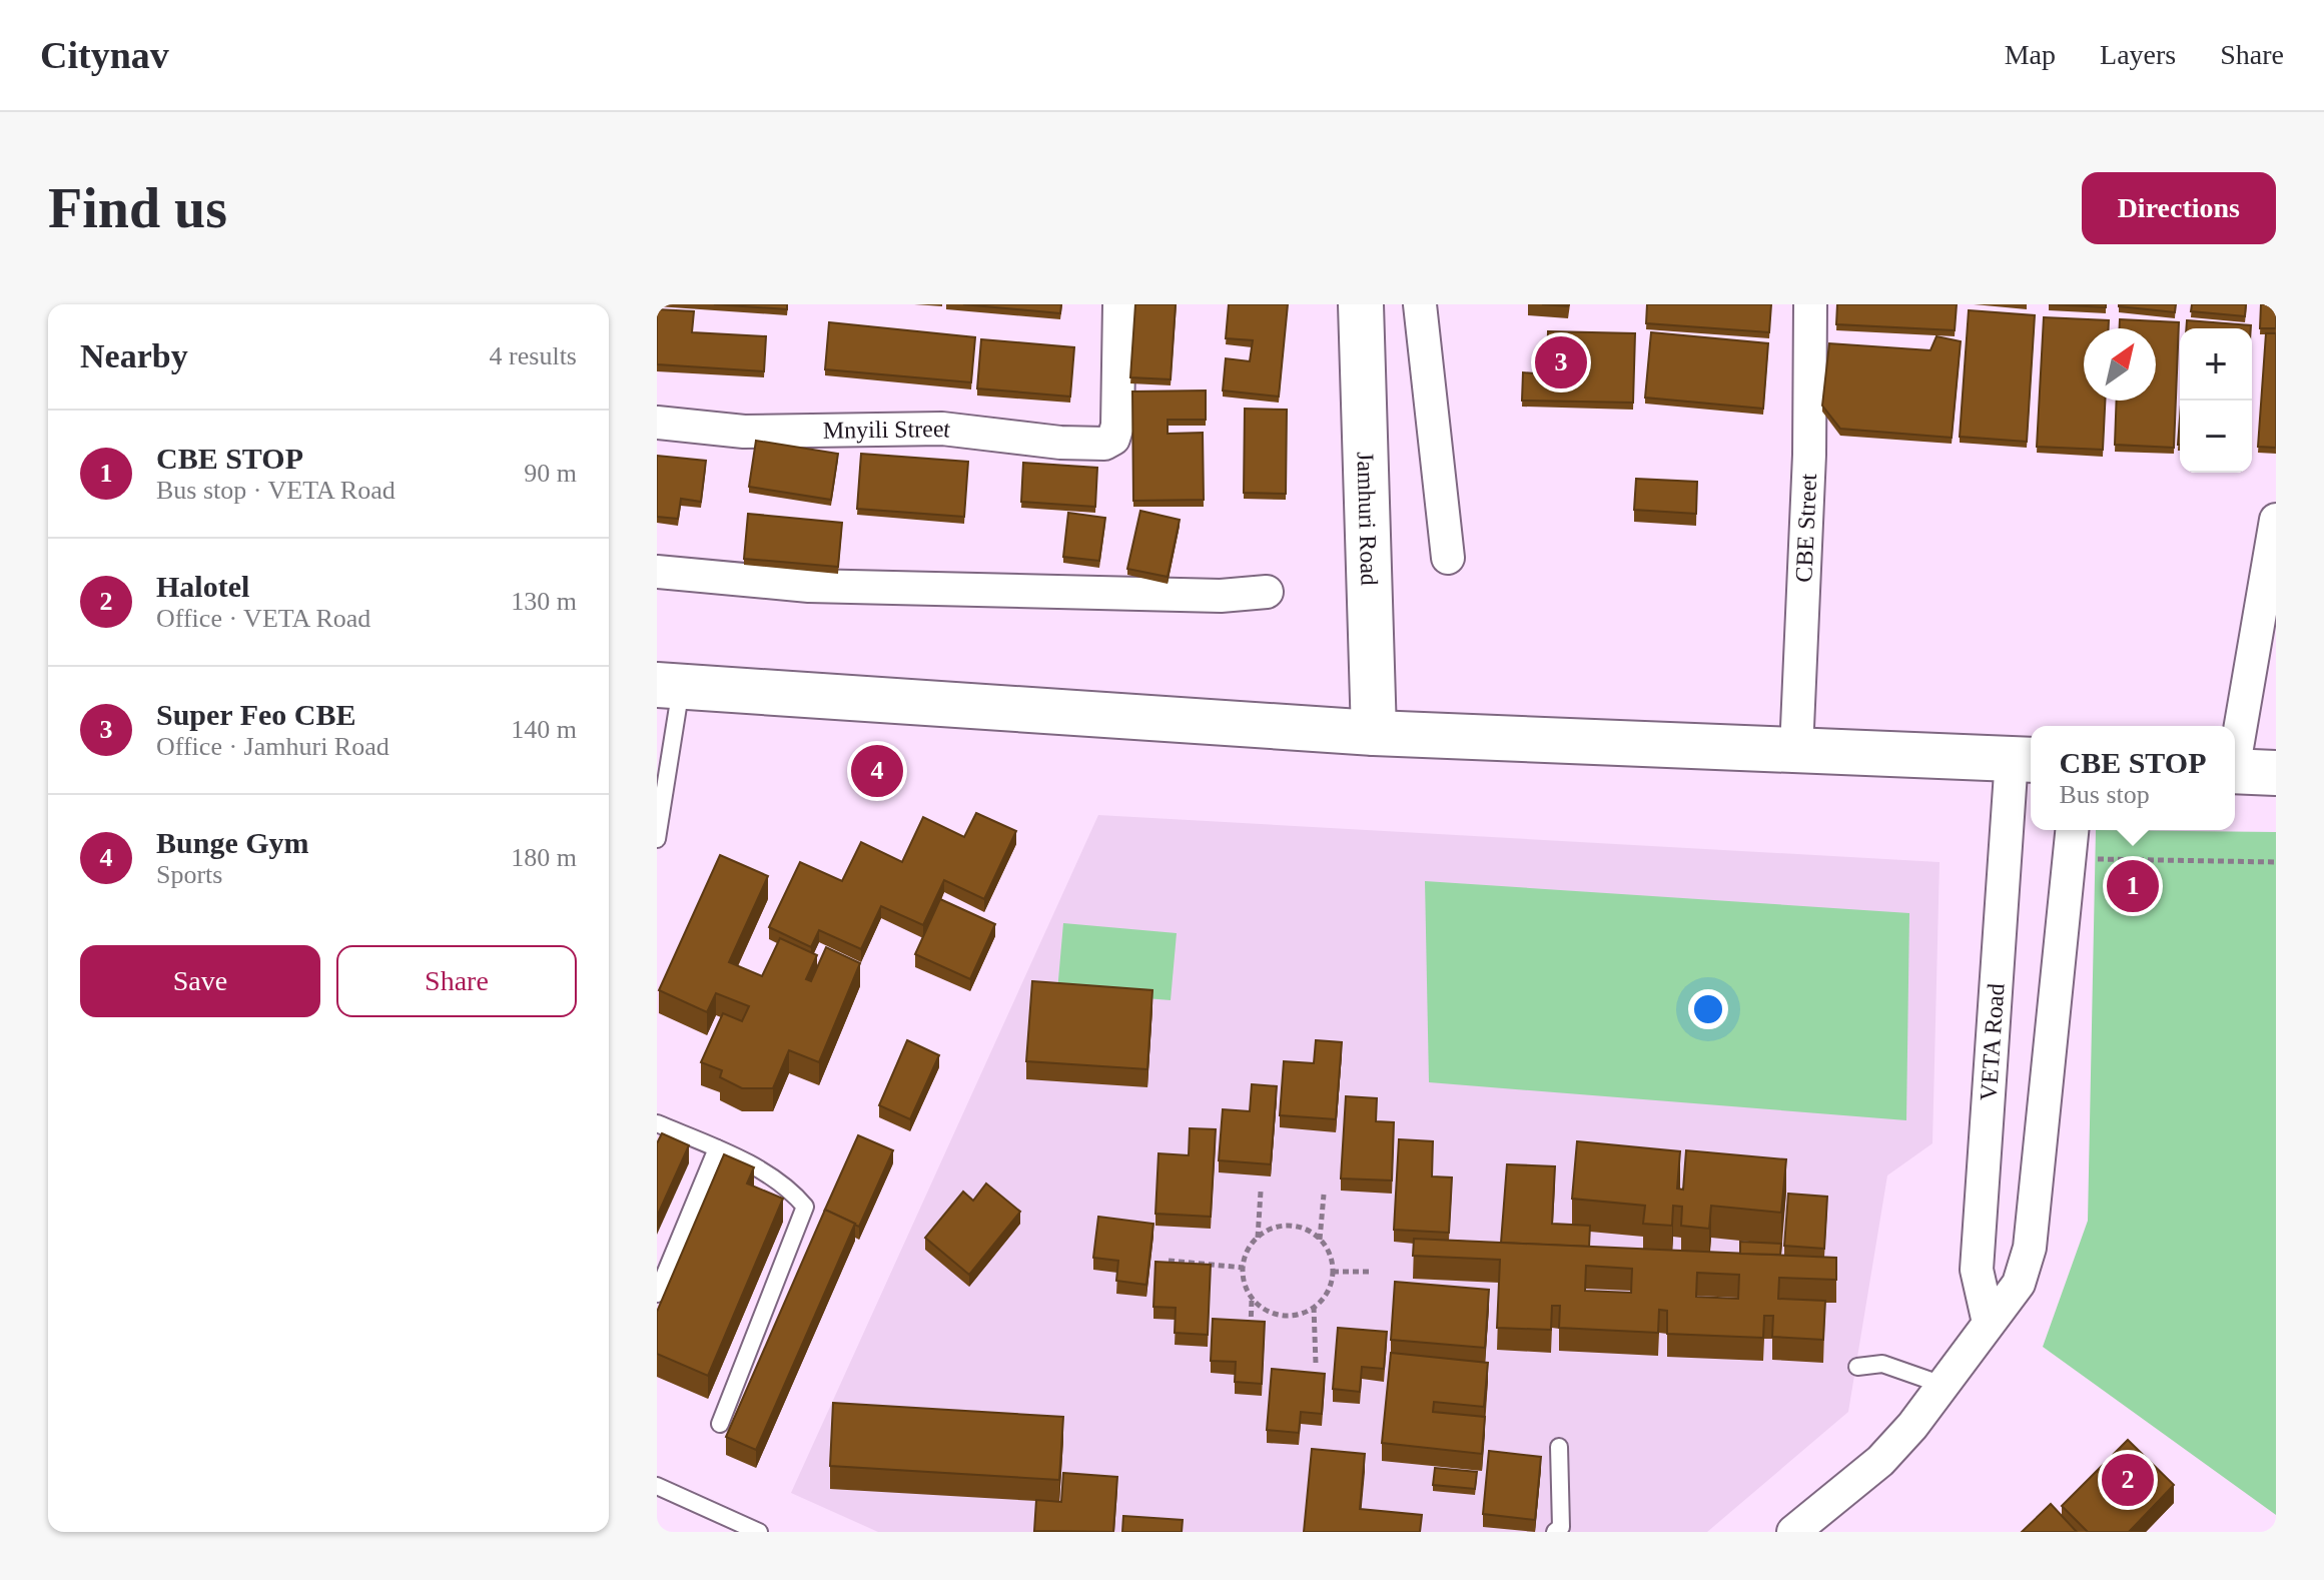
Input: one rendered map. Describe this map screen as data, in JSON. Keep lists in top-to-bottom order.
{
  "streets": {
    "main road": ["Jamhuri Road"],
    "street": ["Mnyili Street", "CBE Street", "VETA Road"]
  },
  "north": "top right",
  "page": {
    "header": "Citynav",
    "nav": ["Map", "Layers", "Share"],
    "buttons": [
      "Directions",
      ["Save", "Share"]
    ],
    "title": "Find us",
    "heading": ["Nearby", "4 results"],
    "map_buttons": ["+", "−"],
    "pins": [
      "3",
      "4",
      "1",
      "2"
    ],
    "list": [
      {
        "mark": "1",
        "name": "CBE STOP",
        "note": "Bus stop · VETA Road",
        "value": "90 m"
      },
      {
        "mark": "2",
        "name": "Halotel",
        "note": "Office · VETA Road",
        "value": "130 m"
      },
      {
        "mark": "3",
        "name": "Super Feo CBE",
        "note": "Office · Jamhuri Road",
        "value": "140 m"
      },
      {
        "mark": "4",
        "name": "Bunge Gym",
        "note": "Sports",
        "value": "180 m"
      }
    ],
    "popup": ["CBE STOP", "Bus stop"]
  }
}
